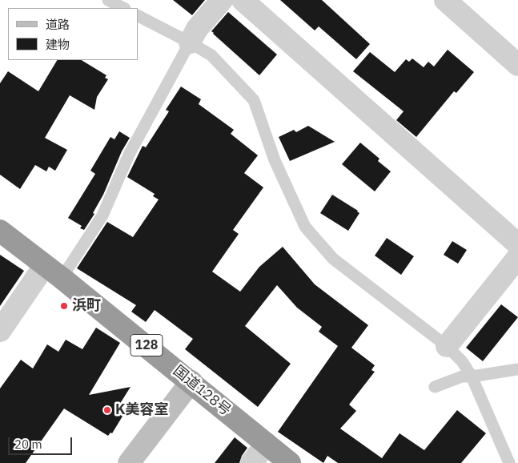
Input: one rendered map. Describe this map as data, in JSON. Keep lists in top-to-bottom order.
{
  "streets": {
    "highway": ["128", "国道128号"]
  },
  "places": ["浜町", "K美容室"],
  "legend": ["道路", "建物"],
  "scale_bar": "20 m"
}
